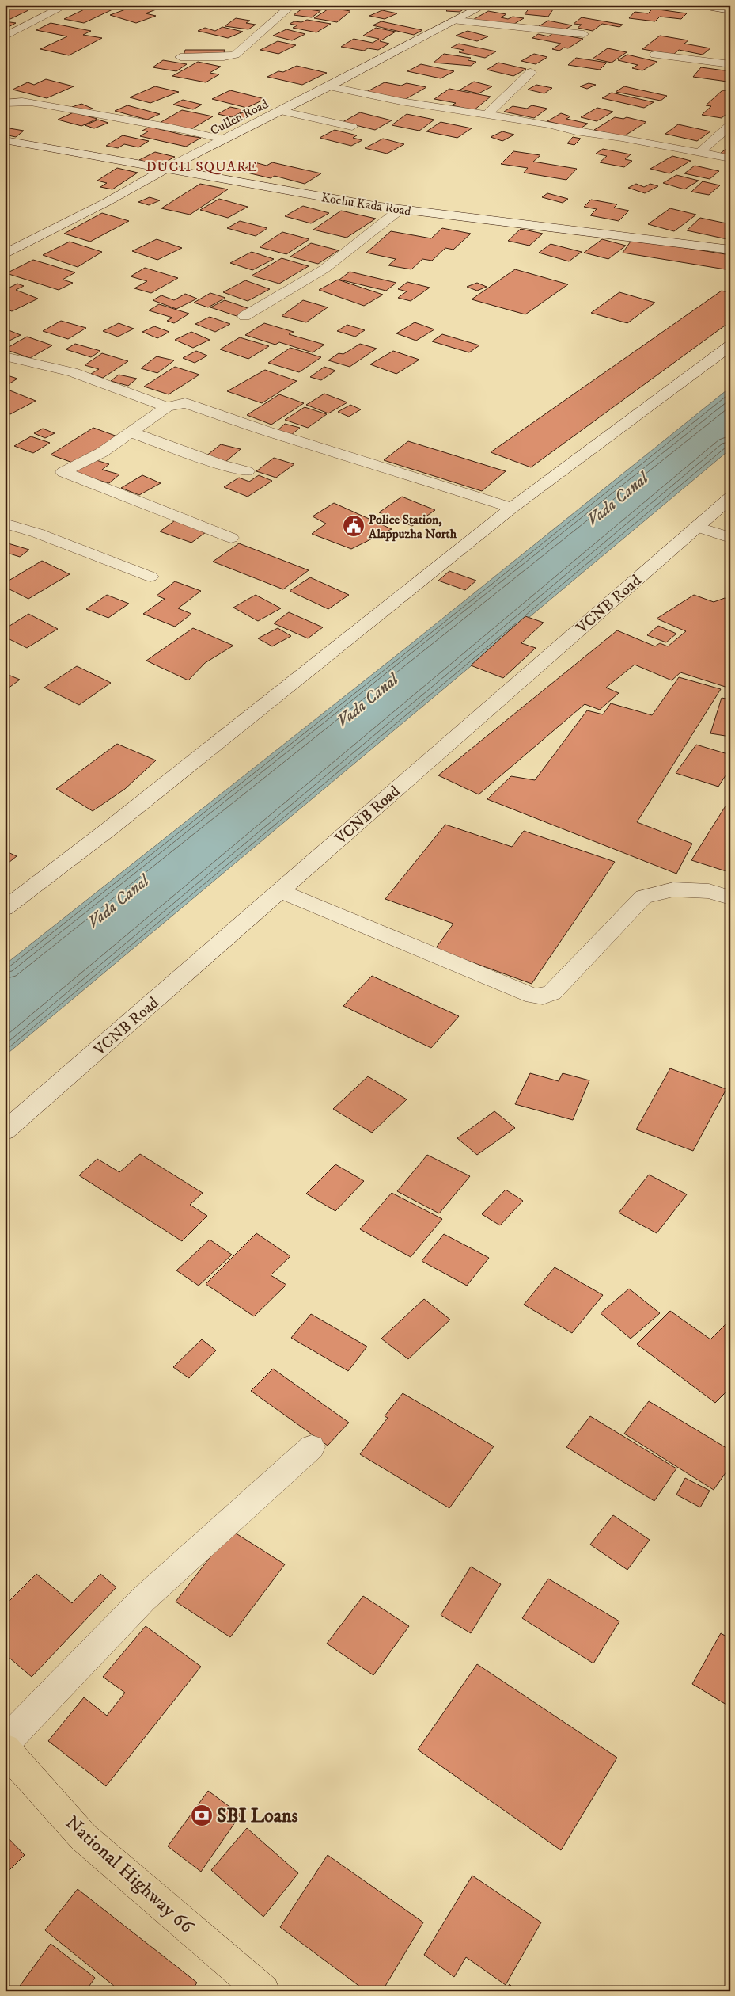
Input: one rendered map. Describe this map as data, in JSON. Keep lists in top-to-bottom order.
{
  "streets": {
    "main road": ["National Highway 66"],
    "street": ["Cullen Road", "Kochu Kada Road", "VCNB Road"]
  },
  "crossings": [
    ["Cullen Road", "Kochu Kada Road"]
  ],
  "districts": ["DUCH SQUARE"],
  "water": ["Vada Canal"],
  "places": {
    "public building": ["Police Station, Alappuzha North"],
    "bank": ["SBI Loans"]
  }
}
